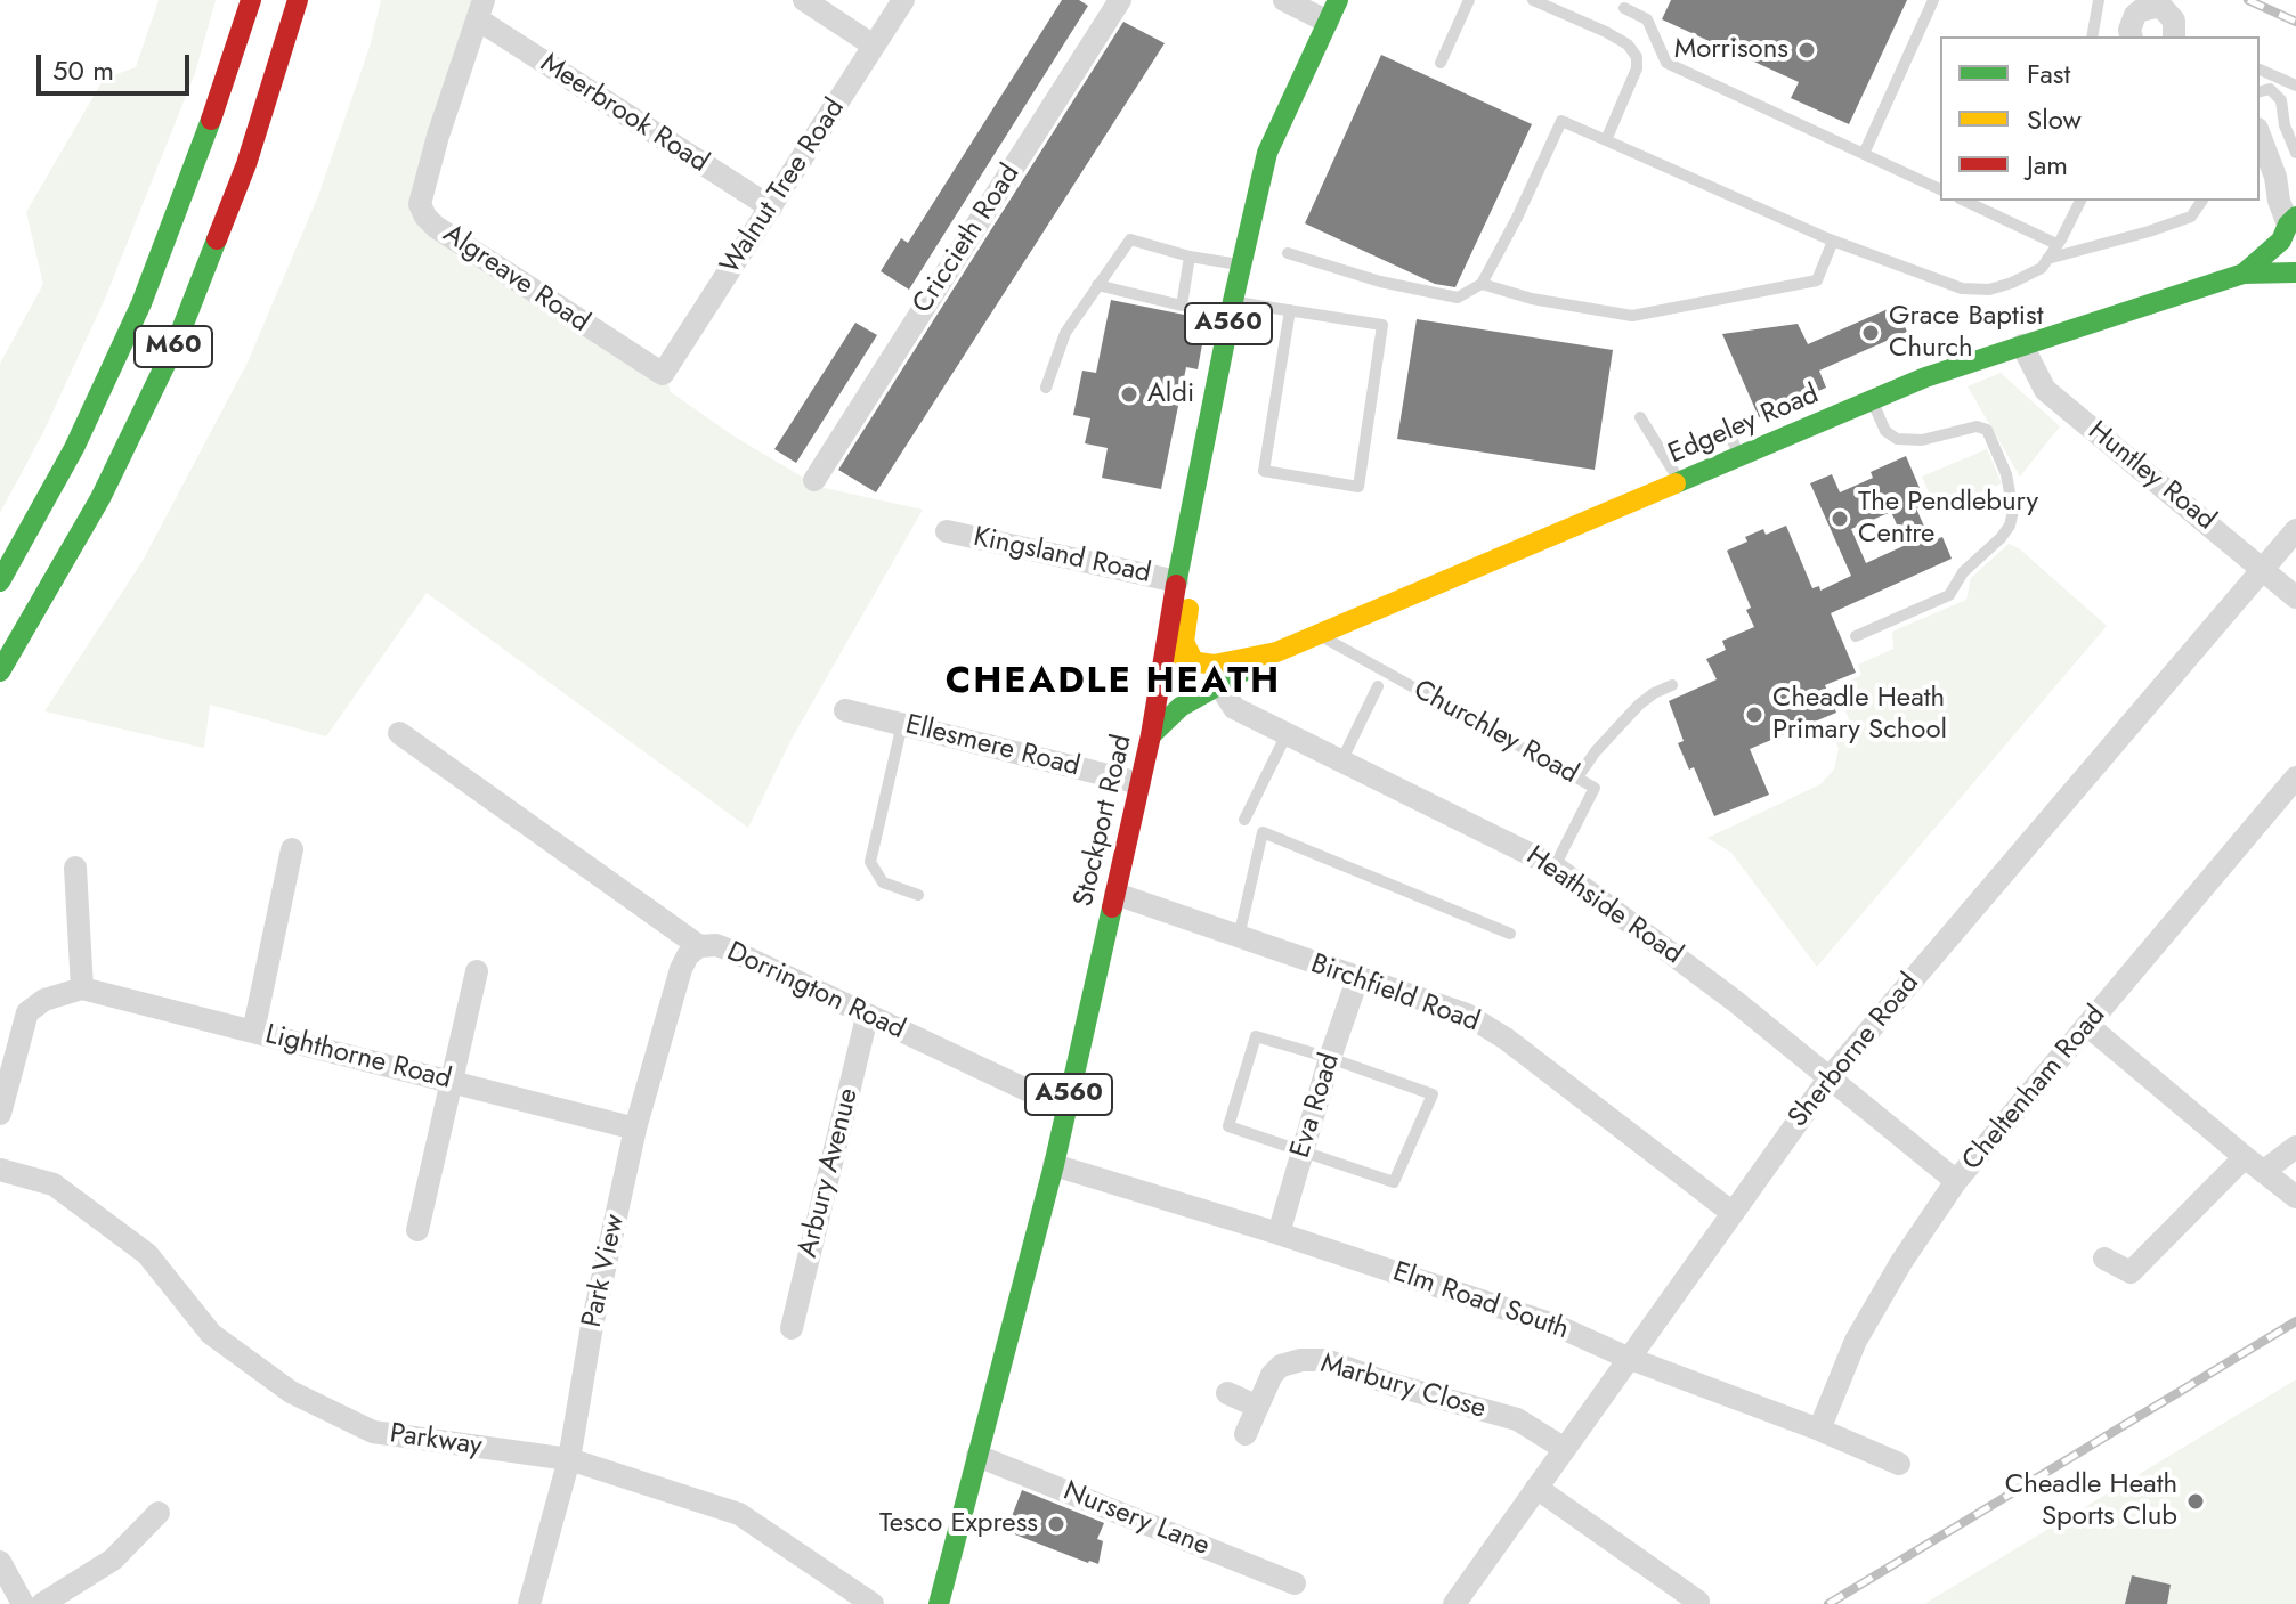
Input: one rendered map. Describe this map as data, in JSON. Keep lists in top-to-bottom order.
{
  "streets": {
    "main road": [
      "A560",
      "M60",
      "Edgeley Road",
      "Stockport Road"
    ],
    "street": [
      "Meerbrook Road",
      "Walnut Tree Road",
      "Criccieth Road",
      "Algreave Road",
      "Huntley Road",
      "Kingsland Road",
      "Ellesmere Road",
      "Heathside Road",
      "Dorrington Road",
      "Birchfield Road",
      "Sherborne Road",
      "Lighthorne Road",
      "Cheltenham Road",
      "Eva Road",
      "Arbury Avenue",
      "Park View",
      "Elm Road South",
      "Marbury Close",
      "Parkway",
      "Nursery Lane"
    ],
    "lane": ["Churchley Road"]
  },
  "crossings": [
    ["Meerbrook Road", "Walnut Tree Road"],
    ["Meerbrook Road", "Algreave Road"],
    ["Walnut Tree Road", "Algreave Road"],
    ["A560", "Edgeley Road"],
    ["A560", "Kingsland Road"],
    ["A560", "Stockport Road"],
    ["Edgeley Road", "Huntley Road"],
    ["Edgeley Road", "Churchley Road"],
    ["Edgeley Road", "Stockport Road"],
    ["Edgeley Road", "Heathside Road"],
    ["Huntley Road", "Sherborne Road"],
    ["Kingsland Road", "Stockport Road"],
    ["Churchley Road", "Heathside Road"],
    ["Ellesmere Road", "Stockport Road"],
    ["Stockport Road", "Dorrington Road"],
    ["Stockport Road", "Birchfield Road"],
    ["Stockport Road", "Elm Road South"],
    ["Stockport Road", "Nursery Lane"],
    ["Heathside Road", "Sherborne Road"],
    ["Heathside Road", "Cheltenham Road"],
    ["Dorrington Road", "Arbury Avenue"],
    ["Dorrington Road", "Park View"],
    ["Birchfield Road", "Sherborne Road"],
    ["Birchfield Road", "Eva Road"],
    ["Sherborne Road", "Elm Road South"],
    ["Sherborne Road", "Marbury Close"],
    ["Lighthorne Road", "Park View"],
    ["Cheltenham Road", "Elm Road South"],
    ["Eva Road", "Elm Road South"],
    ["Park View", "Parkway"]
  ],
  "districts": ["CHEADLE HEATH"],
  "places": [
    "Morrisons",
    "Grace Baptist Church",
    "Aldi",
    "The Pendlebury Centre",
    "Cheadle Heath Primary School",
    "Cheadle Heath Sports Club",
    "Tesco Express"
  ],
  "legend": ["Fast", "Slow", "Jam"],
  "scale_bar": "50 m"
}
